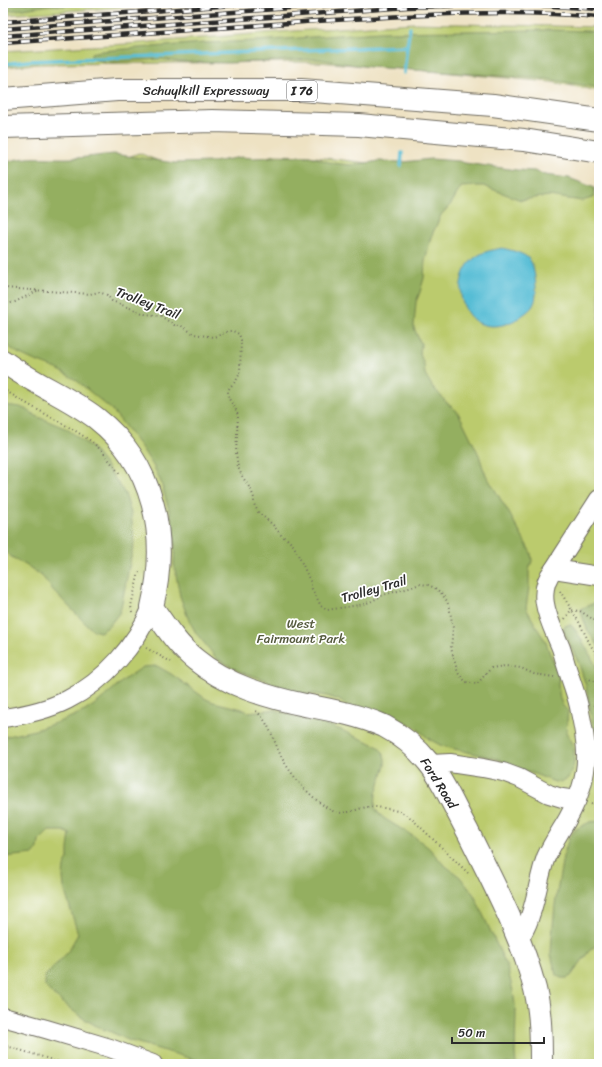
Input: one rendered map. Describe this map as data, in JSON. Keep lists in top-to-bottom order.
{
  "streets": {
    "main road": ["Schuylkill Expressway", "I 76", "Ford Road"],
    "path": ["Trolley Trail"]
  },
  "parks": ["West Fairmount Park"],
  "scale_bar": "50 m"
}
